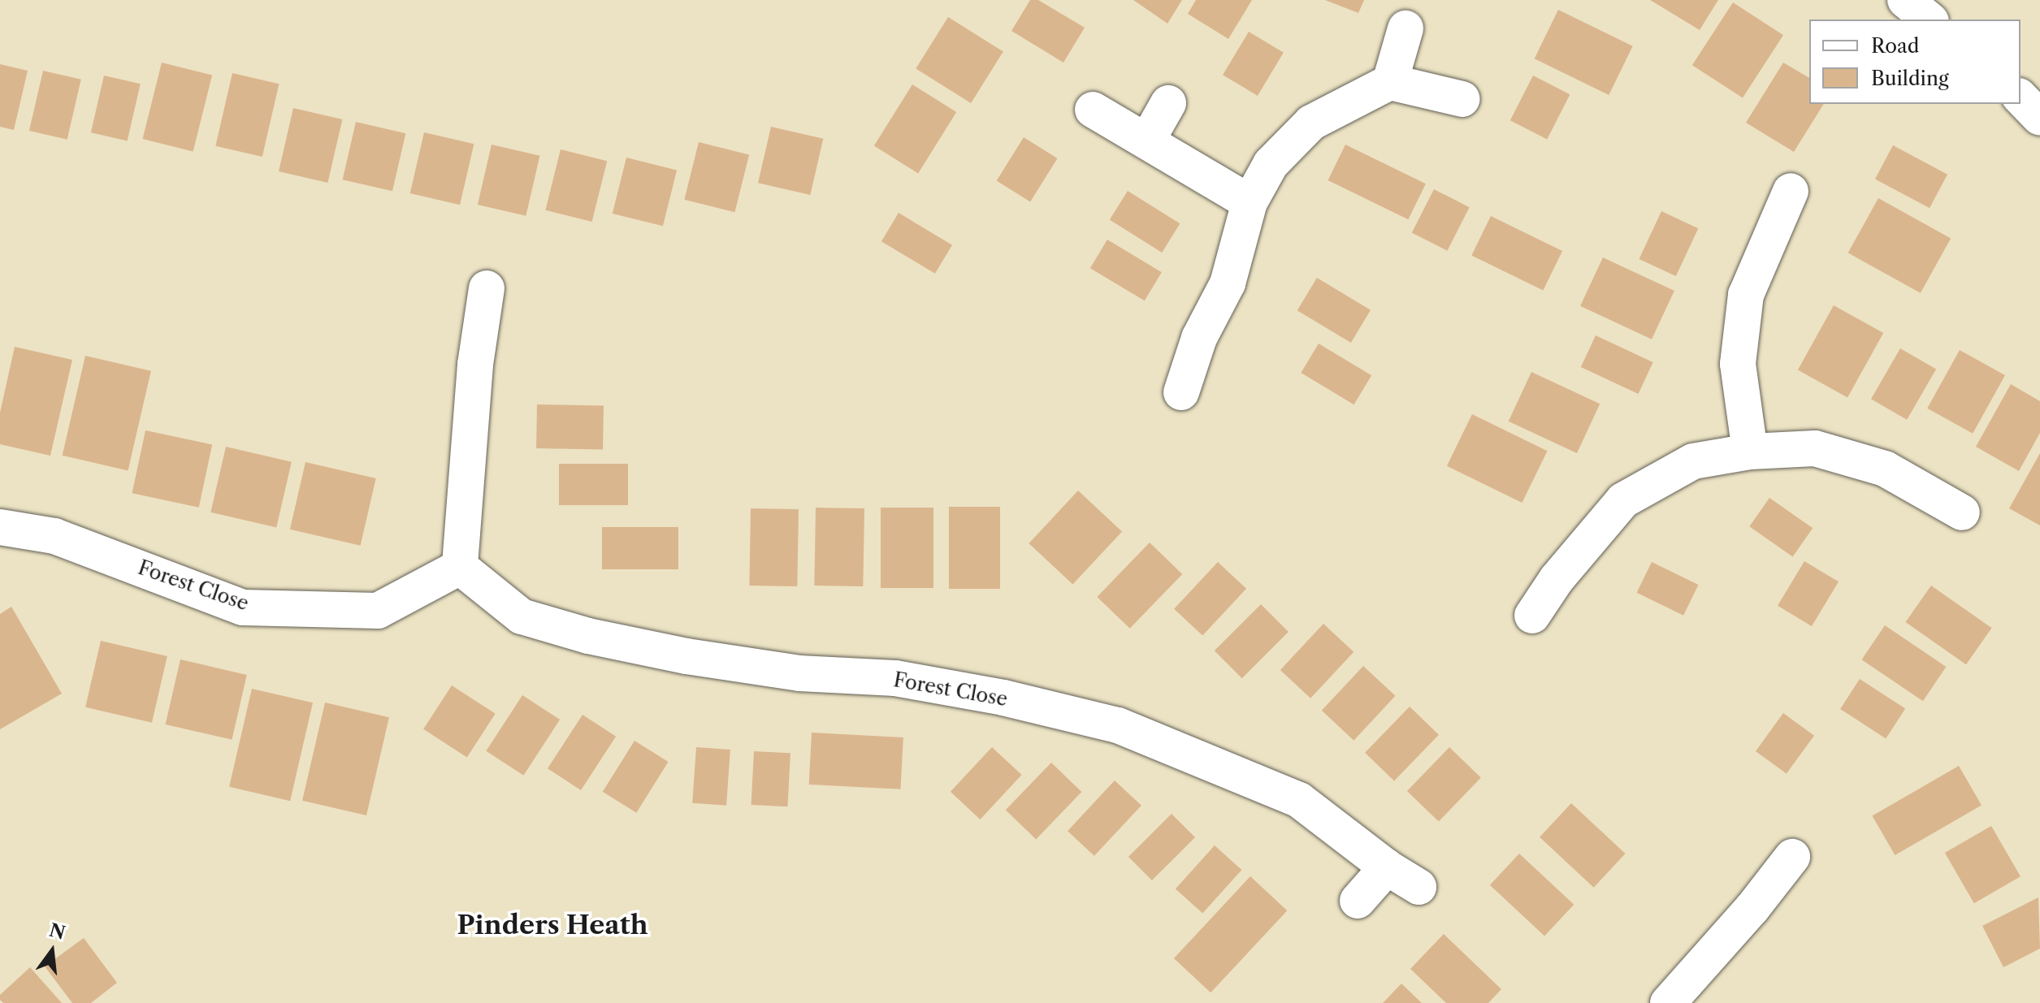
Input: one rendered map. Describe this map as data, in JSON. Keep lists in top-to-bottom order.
{
  "streets": {
    "street": ["Forest Close"]
  },
  "districts": ["Pinders Heath"],
  "legend": ["Road", "Building"],
  "north": "top"
}
